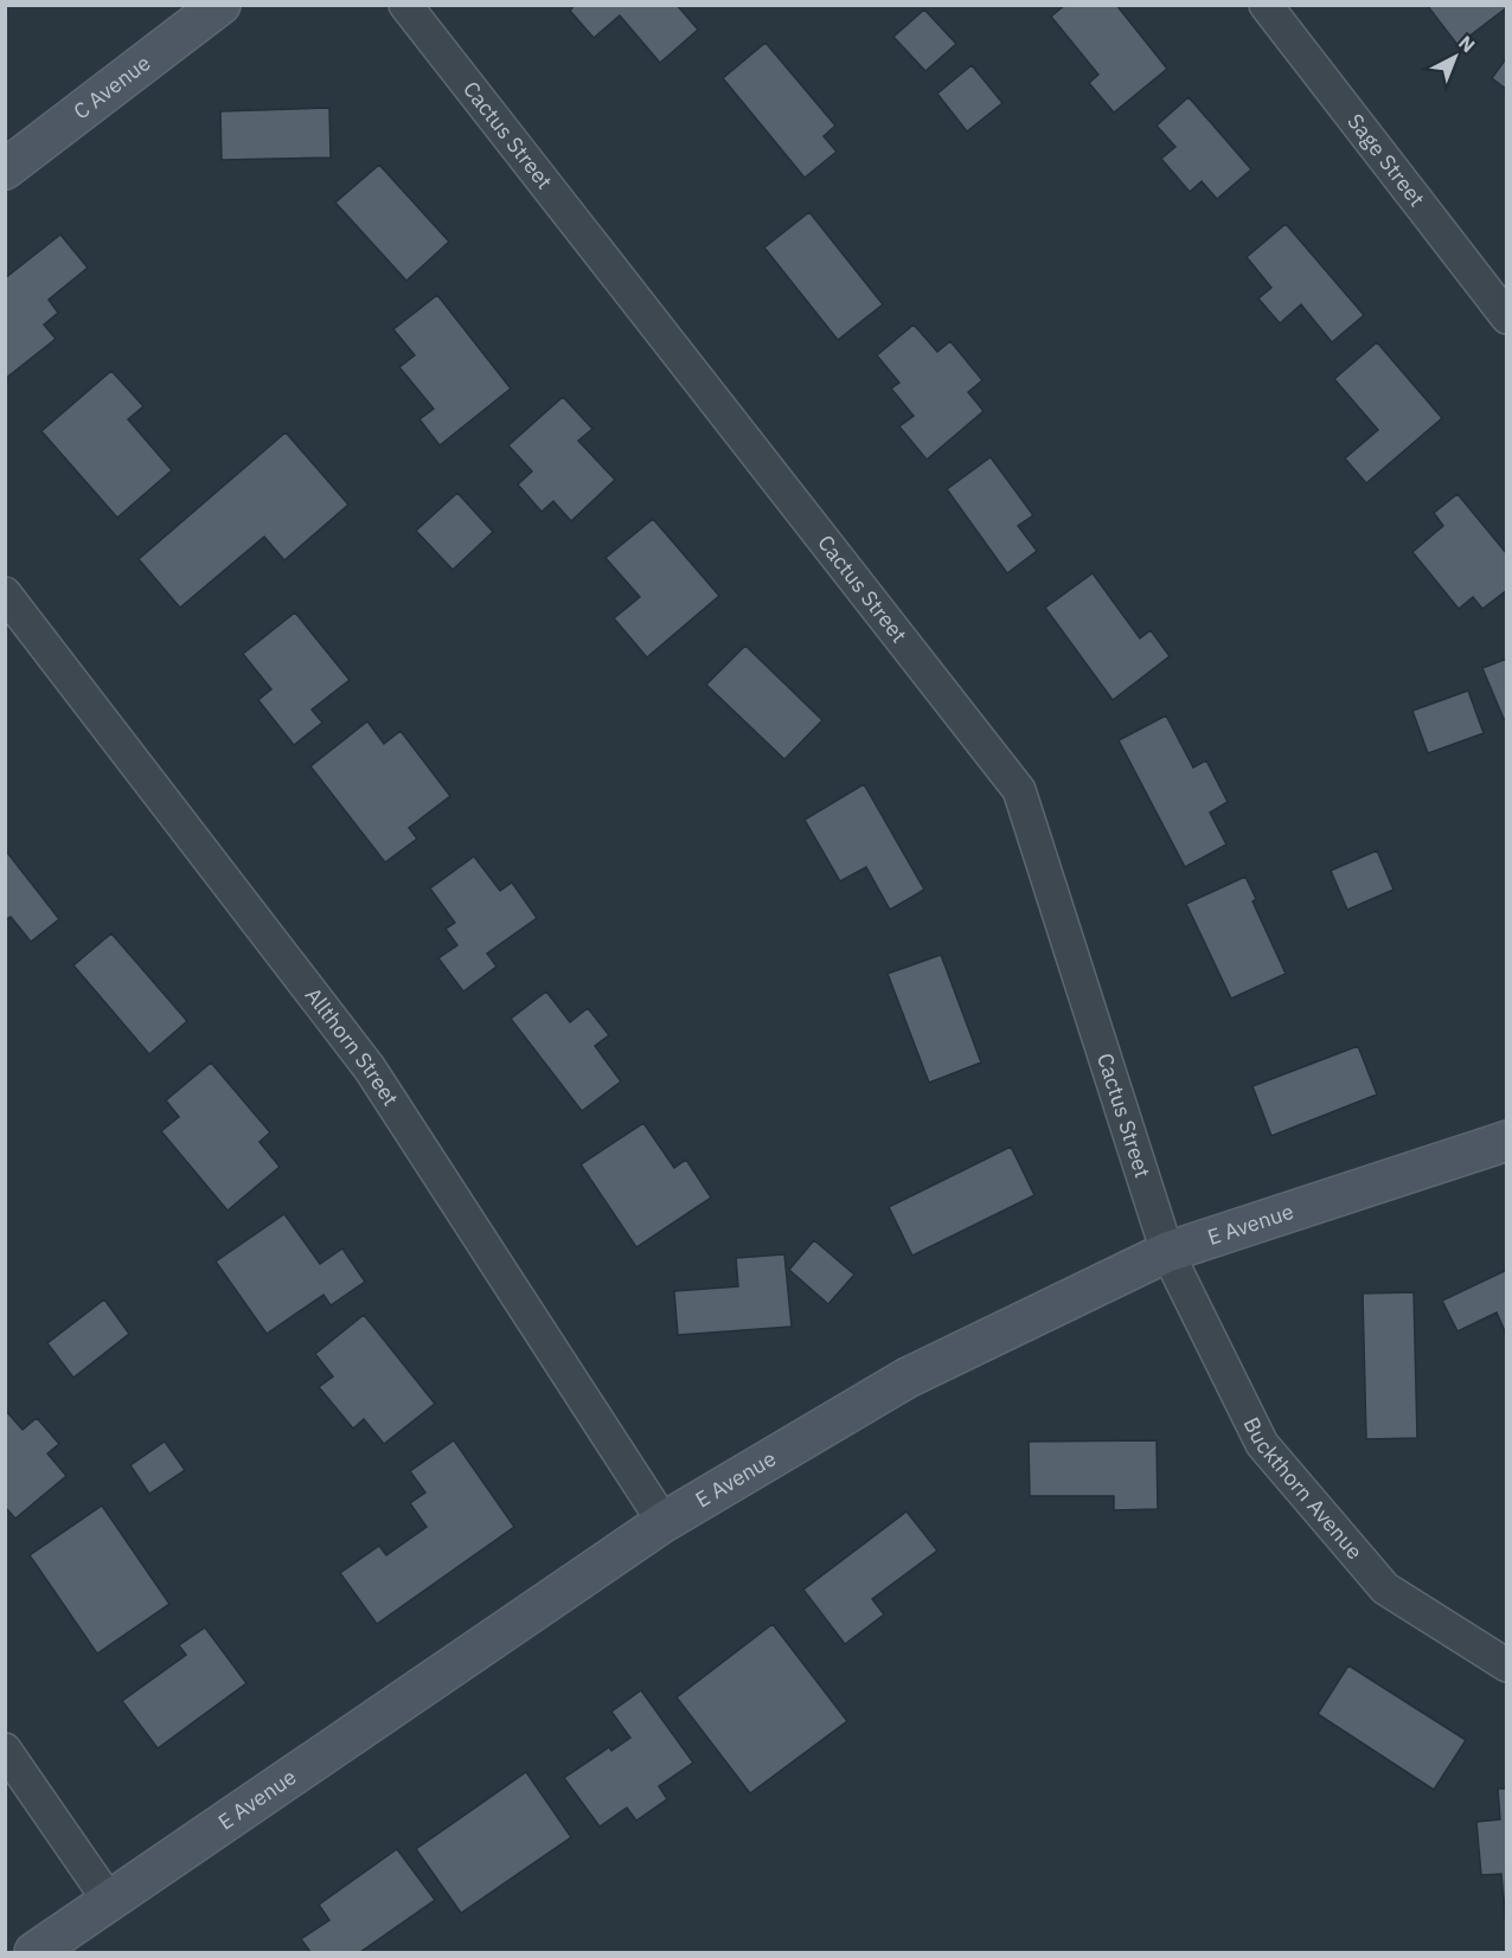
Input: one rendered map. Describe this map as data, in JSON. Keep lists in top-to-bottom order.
{
  "streets": {
    "street": [
      "C Avenue",
      "Cactus Street",
      "Sage Street",
      "Allthorn Street",
      "E Avenue",
      "Buckthorn Avenue"
    ]
  },
  "crossings": [
    ["Cactus Street", "E Avenue"],
    ["Cactus Street", "Buckthorn Avenue"],
    ["Allthorn Street", "E Avenue"],
    ["E Avenue", "Buckthorn Avenue"]
  ],
  "north": "top right"
}
